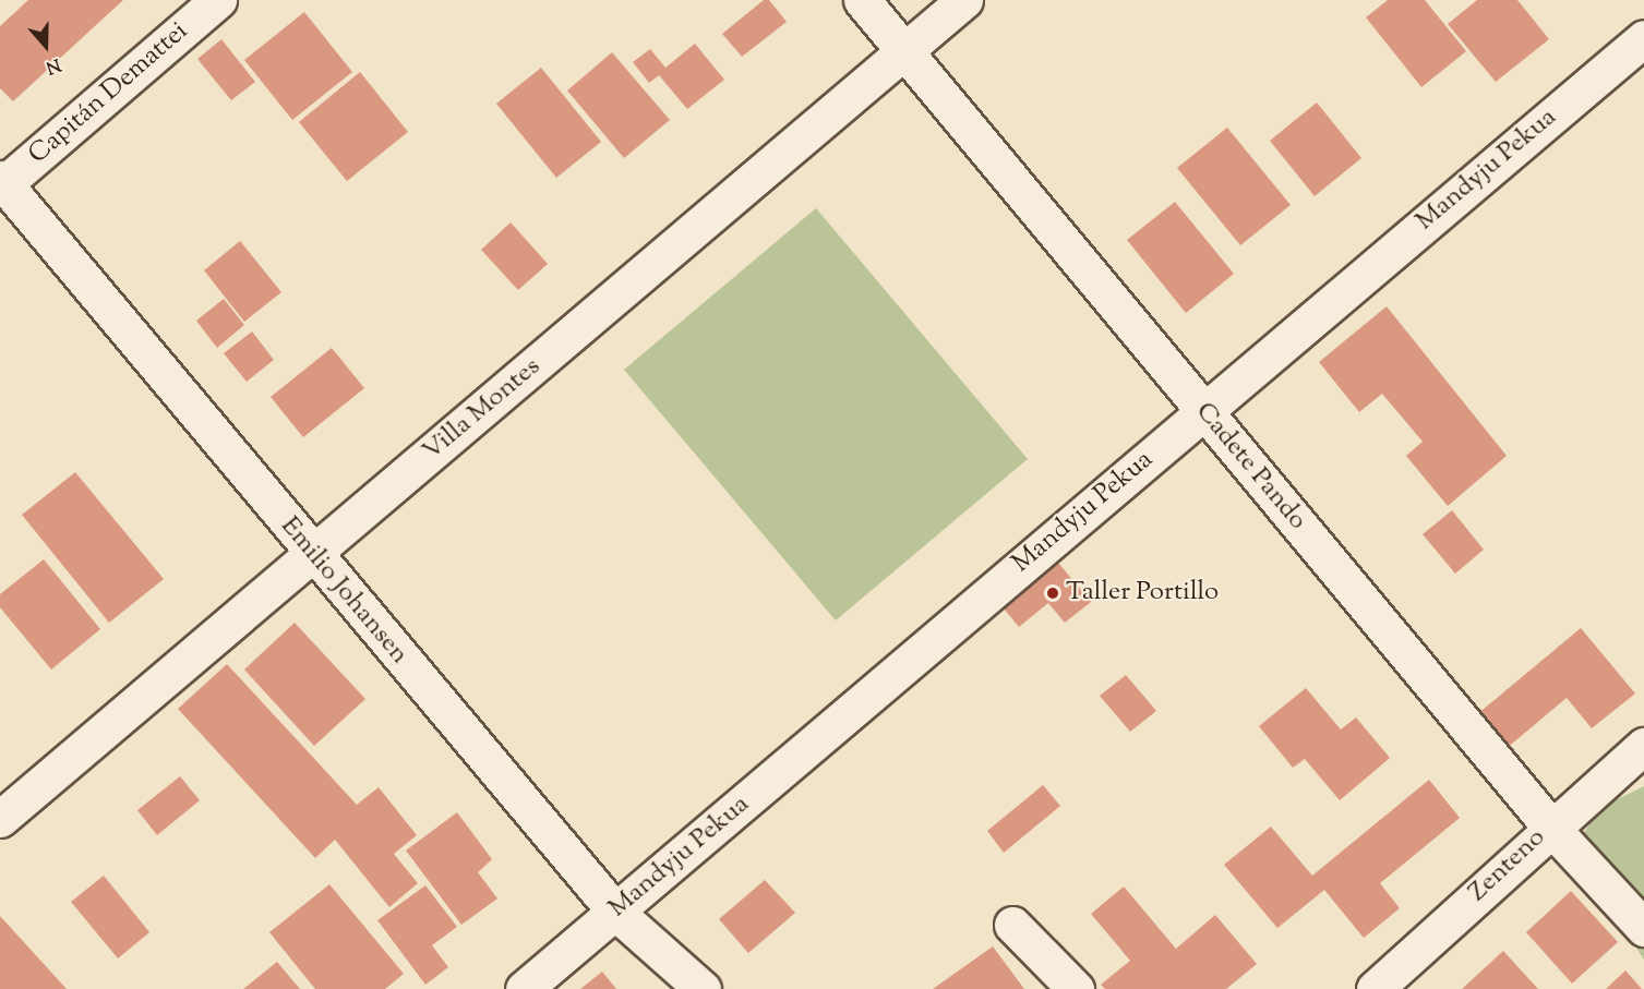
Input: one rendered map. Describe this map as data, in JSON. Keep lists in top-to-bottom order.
{
  "streets": {
    "street": [
      "Capitán Demattei",
      "Mandyju Pekua",
      "Villa Montes",
      "Cadete Pando",
      "Emilio Johansen",
      "Zenteno"
    ]
  },
  "crossings": [
    ["Capitán Demattei", "Emilio Johansen"],
    ["Mandyju Pekua", "Cadete Pando"],
    ["Mandyju Pekua", "Emilio Johansen"],
    ["Villa Montes", "Cadete Pando"],
    ["Villa Montes", "Emilio Johansen"],
    ["Cadete Pando", "Zenteno"]
  ],
  "places": ["Taller Portillo"],
  "north": "bottom"
}
